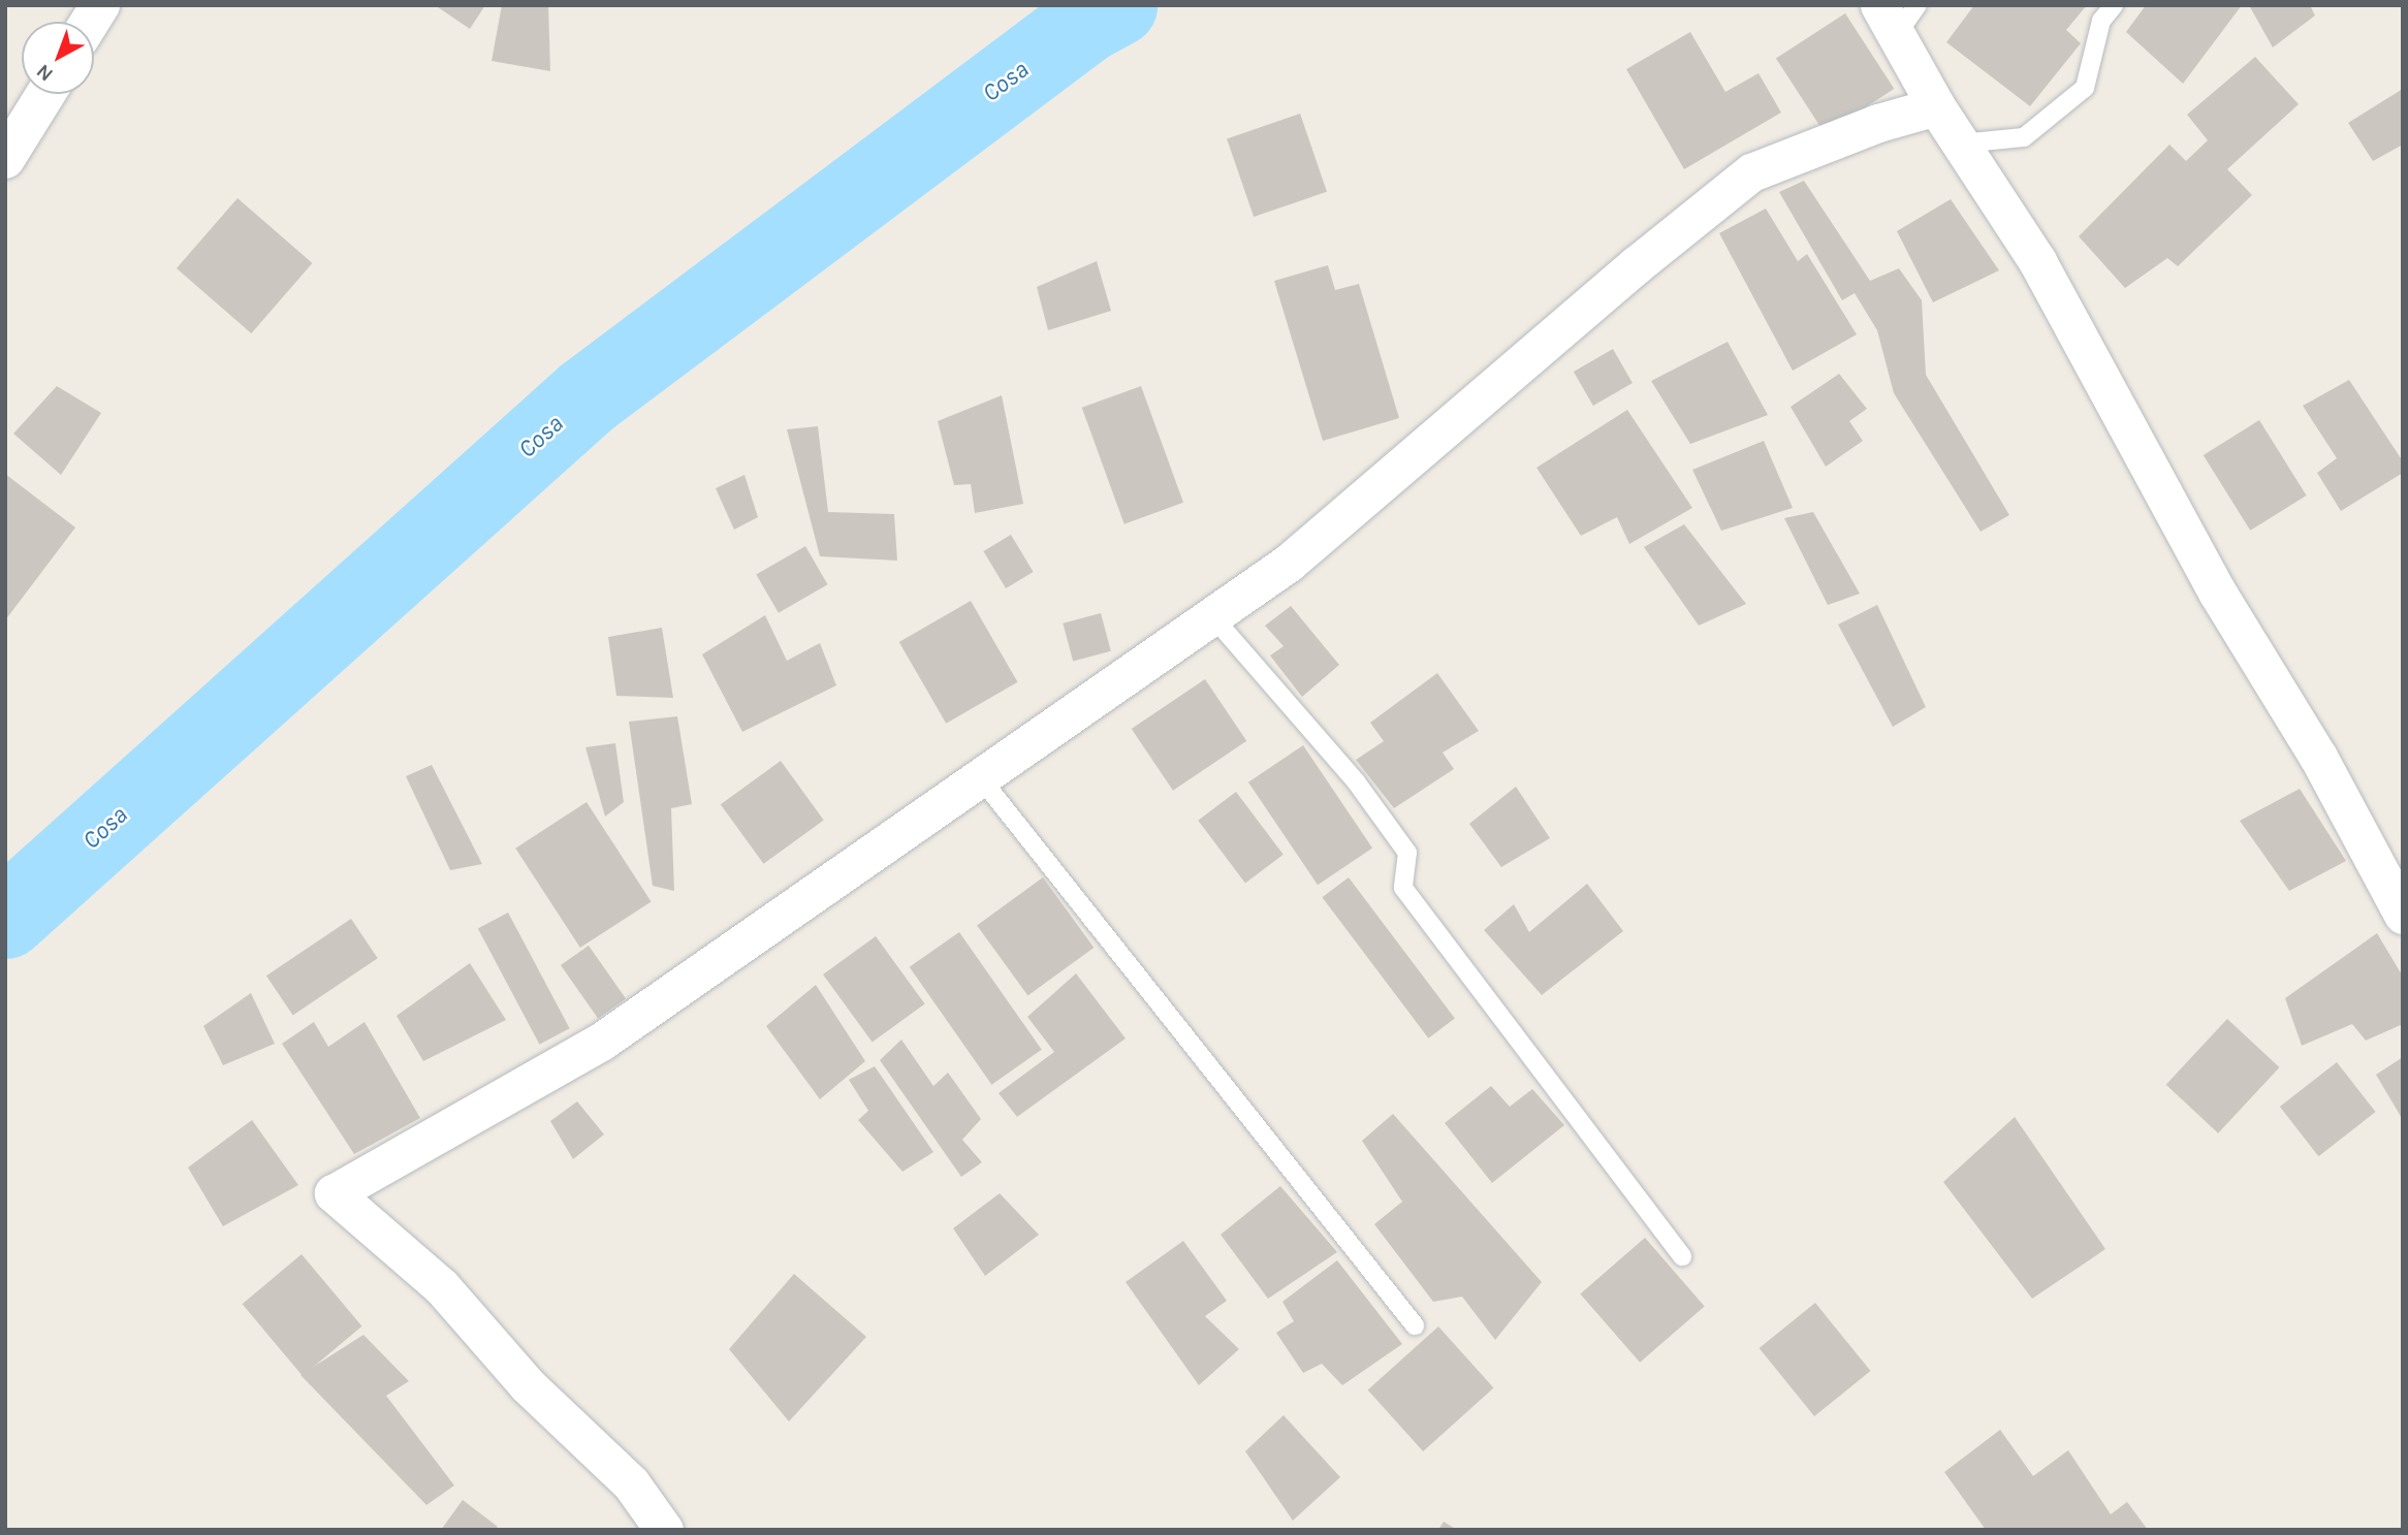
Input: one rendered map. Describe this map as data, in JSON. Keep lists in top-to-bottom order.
{
  "water": ["Cosa"],
  "north": "bottom left"
}
